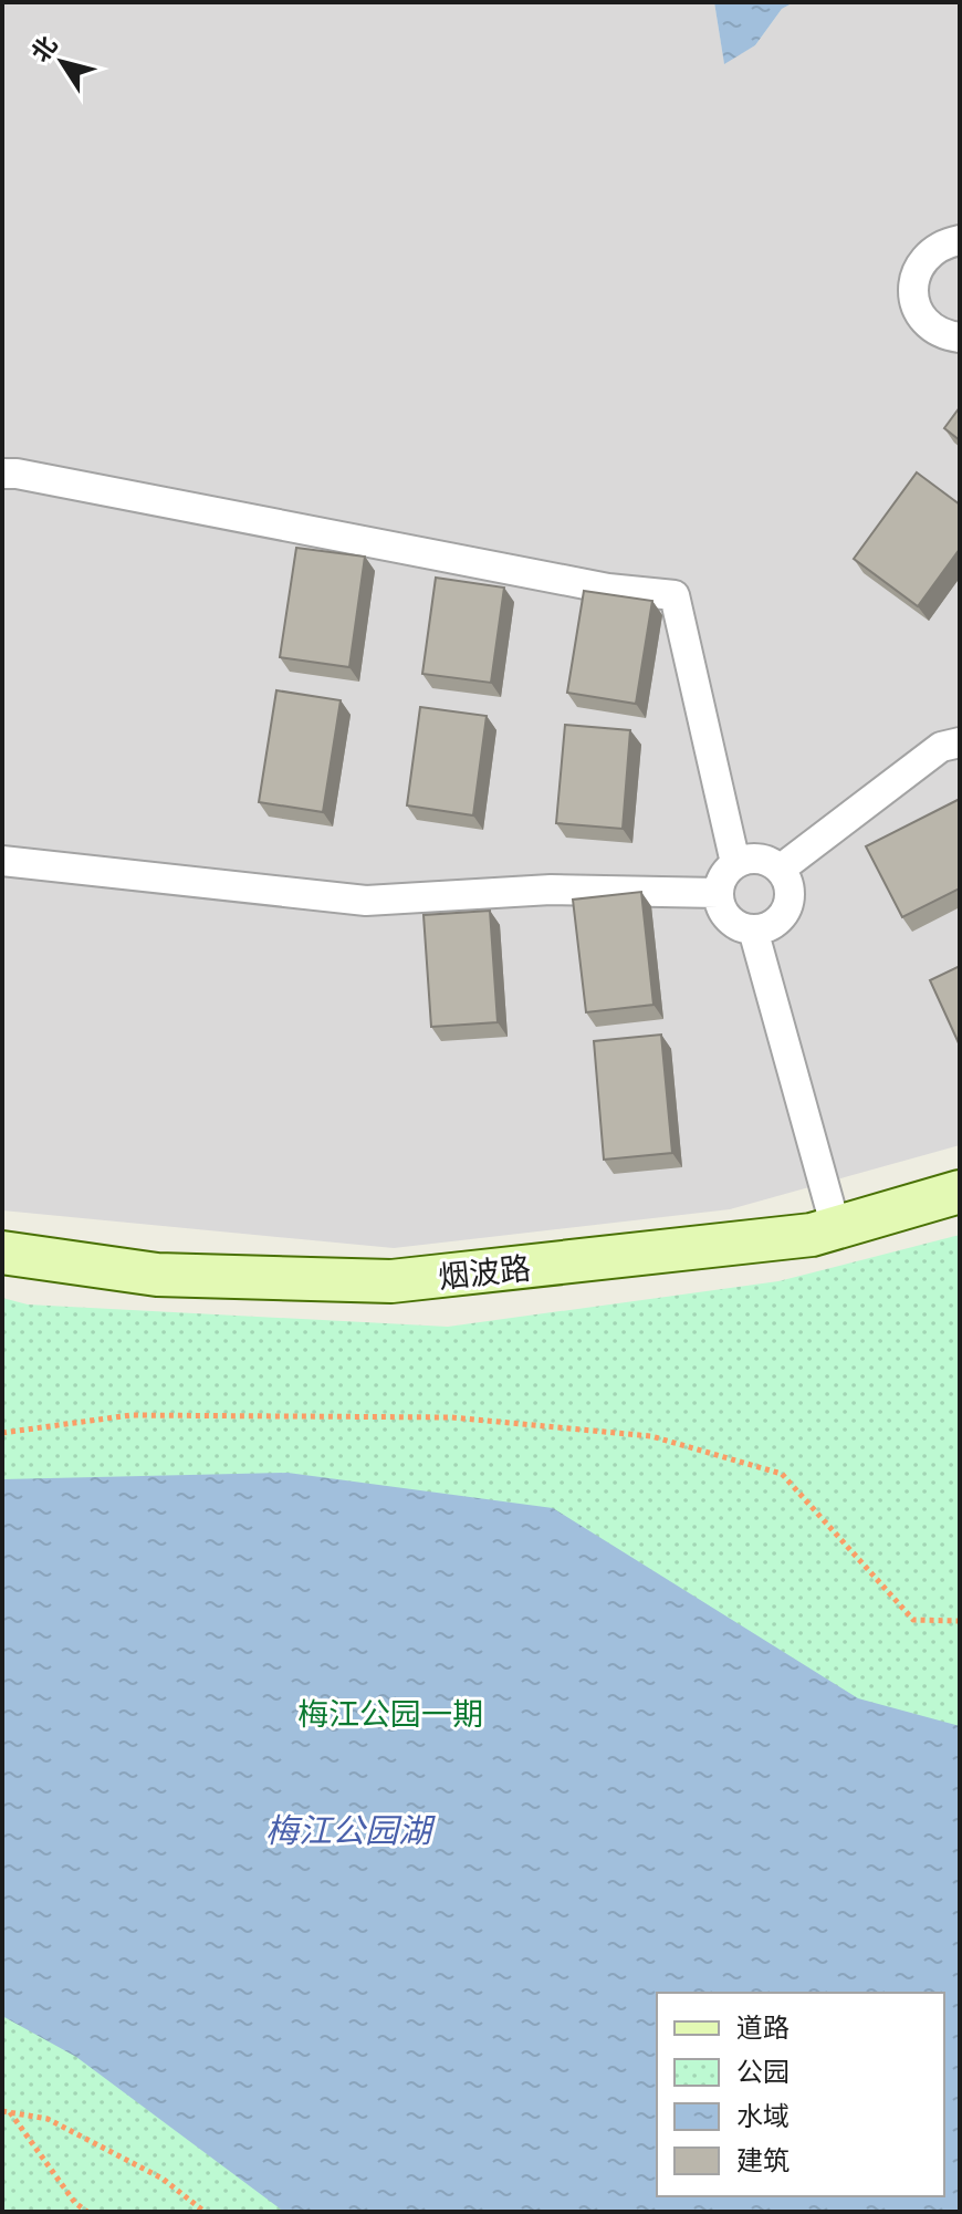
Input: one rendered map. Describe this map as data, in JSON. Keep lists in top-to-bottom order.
{
  "streets": {
    "main road": ["烟波路"]
  },
  "water": ["梅江公园湖"],
  "parks": ["梅江公园一期"],
  "legend": [
    "道路",
    "公园",
    "水域",
    "建筑"
  ],
  "north": "top left"
}
